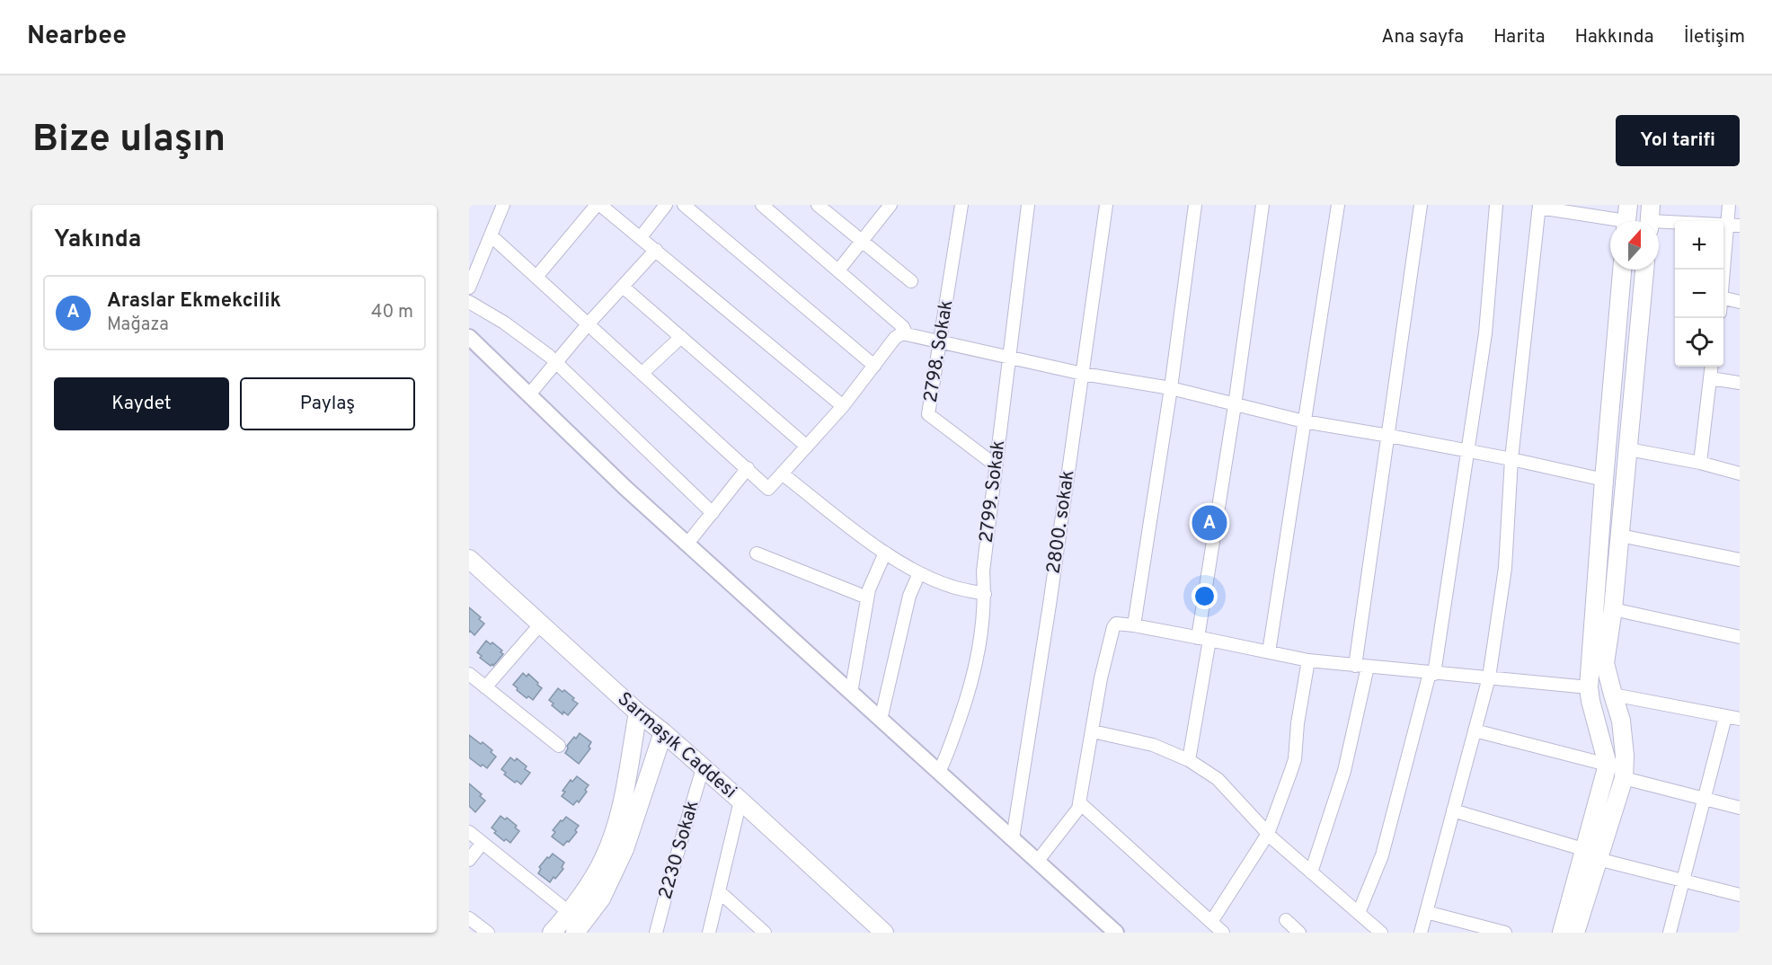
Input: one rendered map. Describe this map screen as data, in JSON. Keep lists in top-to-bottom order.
{
  "streets": {
    "main road": ["Sarmaşık Caddesi"],
    "street": [
      "2798. Sokak",
      "2799. Sokak",
      "2800. sokak",
      "2230 Sokak"
    ]
  },
  "crossings": [
    ["2798. Sokak", "2799. Sokak"],
    ["Sarmaşık Caddesi", "2230 Sokak"]
  ],
  "north": "top",
  "page": {
    "header": "Nearbee",
    "nav": [
      "Ana sayfa",
      "Harita",
      "Hakkında",
      "İletişim"
    ],
    "buttons": [
      "Yol tarifi",
      ["Kaydet", "Paylaş"]
    ],
    "title": "Bize ulaşın",
    "heading": "Yakında",
    "map_buttons": ["+", "−"],
    "list": [
      {
        "mark": "A",
        "name": "Araslar Ekmekcilik",
        "note": "Mağaza",
        "value": "40 m"
      }
    ],
    "pins": "A"
  }
}
